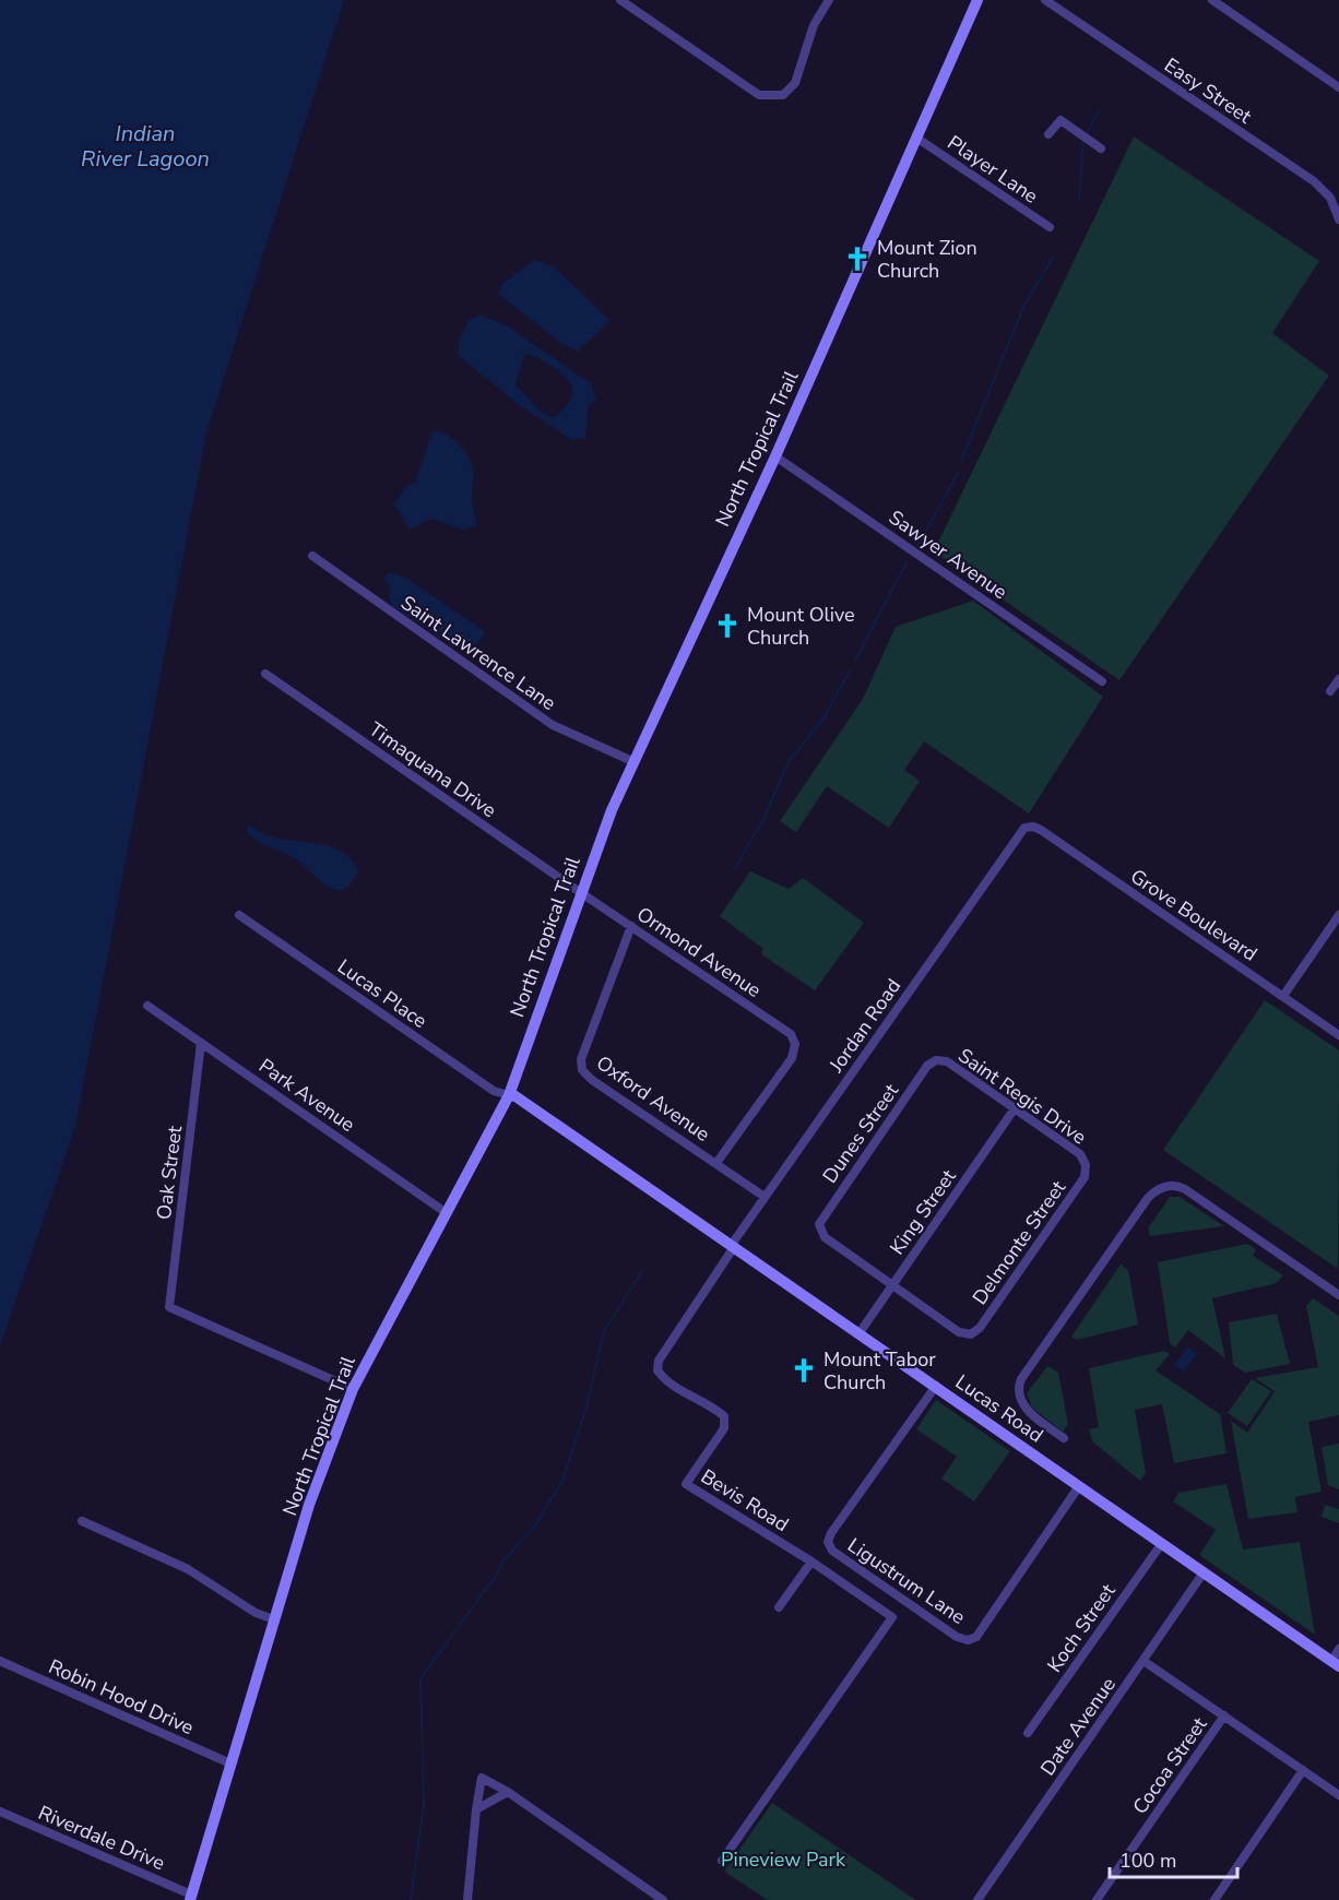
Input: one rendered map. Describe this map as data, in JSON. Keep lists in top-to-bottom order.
{
  "streets": {
    "street": [
      "Easy Street",
      "Player Lane",
      "North Tropical Trail",
      "Sawyer Avenue",
      "Saint Lawrence Lane",
      "Timaquana Drive",
      "Grove Boulevard",
      "Ormond Avenue",
      "Lucas Place",
      "Jordan Road",
      "Park Avenue",
      "Saint Regis Drive",
      "Oxford Avenue",
      "Dunes Street",
      "Oak Street",
      "King Street",
      "Delmonte Street",
      "Lucas Road",
      "Bevis Road",
      "Ligustrum Lane",
      "Koch Street",
      "Robin Hood Drive",
      "Date Avenue",
      "Cocoa Street",
      "Riverdale Drive"
    ]
  },
  "crossings": [
    ["Player Lane", "North Tropical Trail"],
    ["North Tropical Trail", "Sawyer Avenue"],
    ["North Tropical Trail", "Saint Lawrence Lane"],
    ["North Tropical Trail", "Timaquana Drive"],
    ["North Tropical Trail", "Ormond Avenue"],
    ["North Tropical Trail", "Lucas Place"],
    ["North Tropical Trail", "Park Avenue"],
    ["North Tropical Trail", "Oak Street"],
    ["North Tropical Trail", "Lucas Road"],
    ["North Tropical Trail", "Robin Hood Drive"],
    ["North Tropical Trail", "Riverdale Drive"],
    ["Timaquana Drive", "Ormond Avenue"],
    ["Grove Boulevard", "Jordan Road"],
    ["Ormond Avenue", "Oxford Avenue"],
    ["Lucas Place", "Lucas Road"],
    ["Jordan Road", "Oxford Avenue"],
    ["Jordan Road", "Lucas Road"],
    ["Jordan Road", "Bevis Road"],
    ["Park Avenue", "Oak Street"],
    ["Saint Regis Drive", "Dunes Street"],
    ["Saint Regis Drive", "King Street"],
    ["Saint Regis Drive", "Delmonte Street"],
    ["Dunes Street", "King Street"],
    ["Dunes Street", "Delmonte Street"],
    ["King Street", "Delmonte Street"],
    ["King Street", "Lucas Road"],
    ["Lucas Road", "Bevis Road"],
    ["Lucas Road", "Ligustrum Lane"],
    ["Lucas Road", "Koch Street"],
    ["Lucas Road", "Date Avenue"]
  ],
  "water": ["Indian River Lagoon"],
  "parks": ["Pineview Park"],
  "places": {
    "church": ["Mount Zion Church", "Mount Olive Church", "Mount Tabor Church"]
  },
  "scale_bar": "100 m"
}
